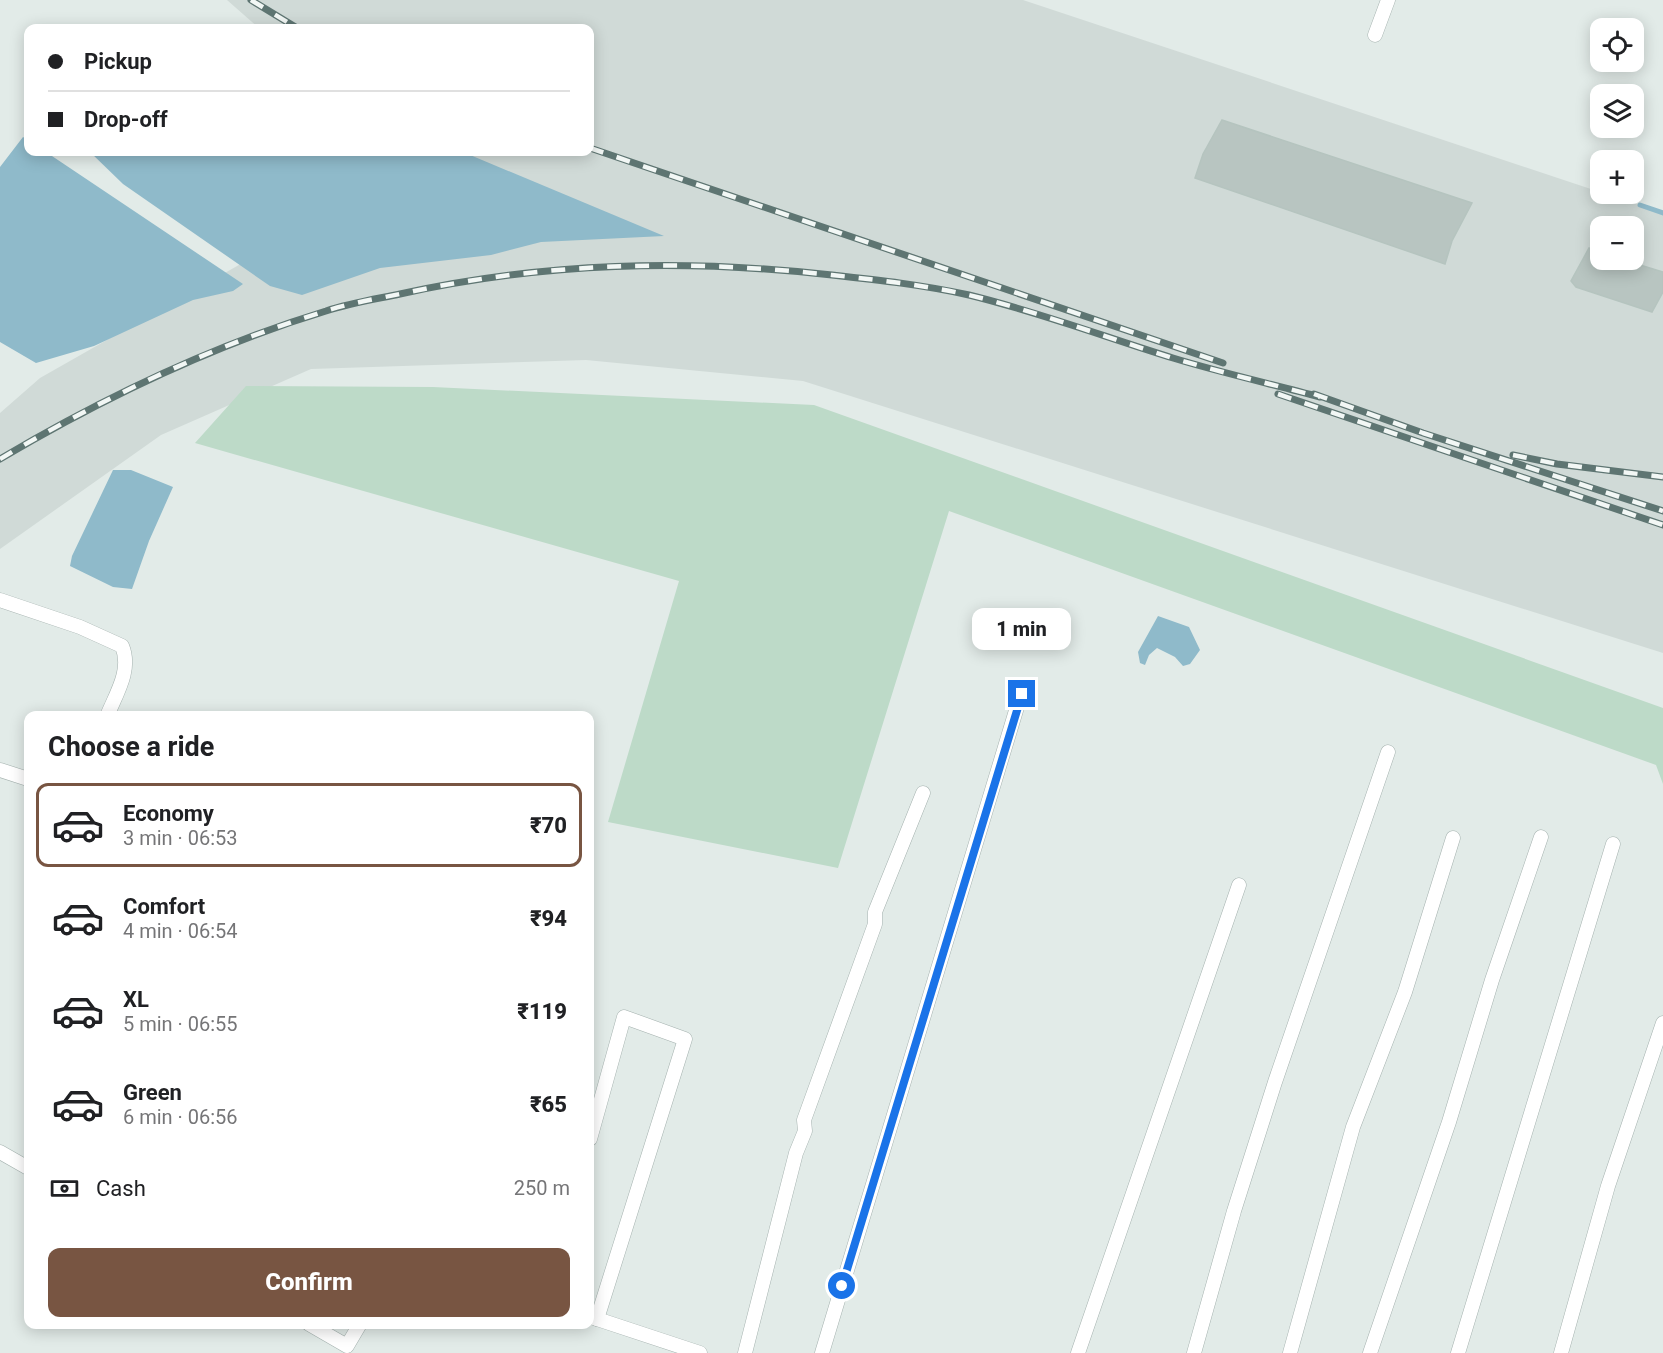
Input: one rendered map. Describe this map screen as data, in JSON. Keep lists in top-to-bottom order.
{
  "page": {
    "map_buttons": ["+", "−"],
    "banner": ["Pickup", "Drop-off"],
    "bubble": "1 min",
    "heading": "Choose a ride",
    "list": [
      {
        "name": "Economy",
        "note": "3 min · 06:53",
        "value": "₹70"
      },
      {
        "name": "Comfort",
        "note": "4 min · 06:54",
        "value": "₹94"
      },
      {
        "name": "XL",
        "note": "5 min · 06:55",
        "value": "₹119"
      },
      {
        "name": "Green",
        "note": "6 min · 06:56",
        "value": "₹65"
      }
    ],
    "pay": ["Cash", "250 m"],
    "buttons": "Confirm"
  }
}
